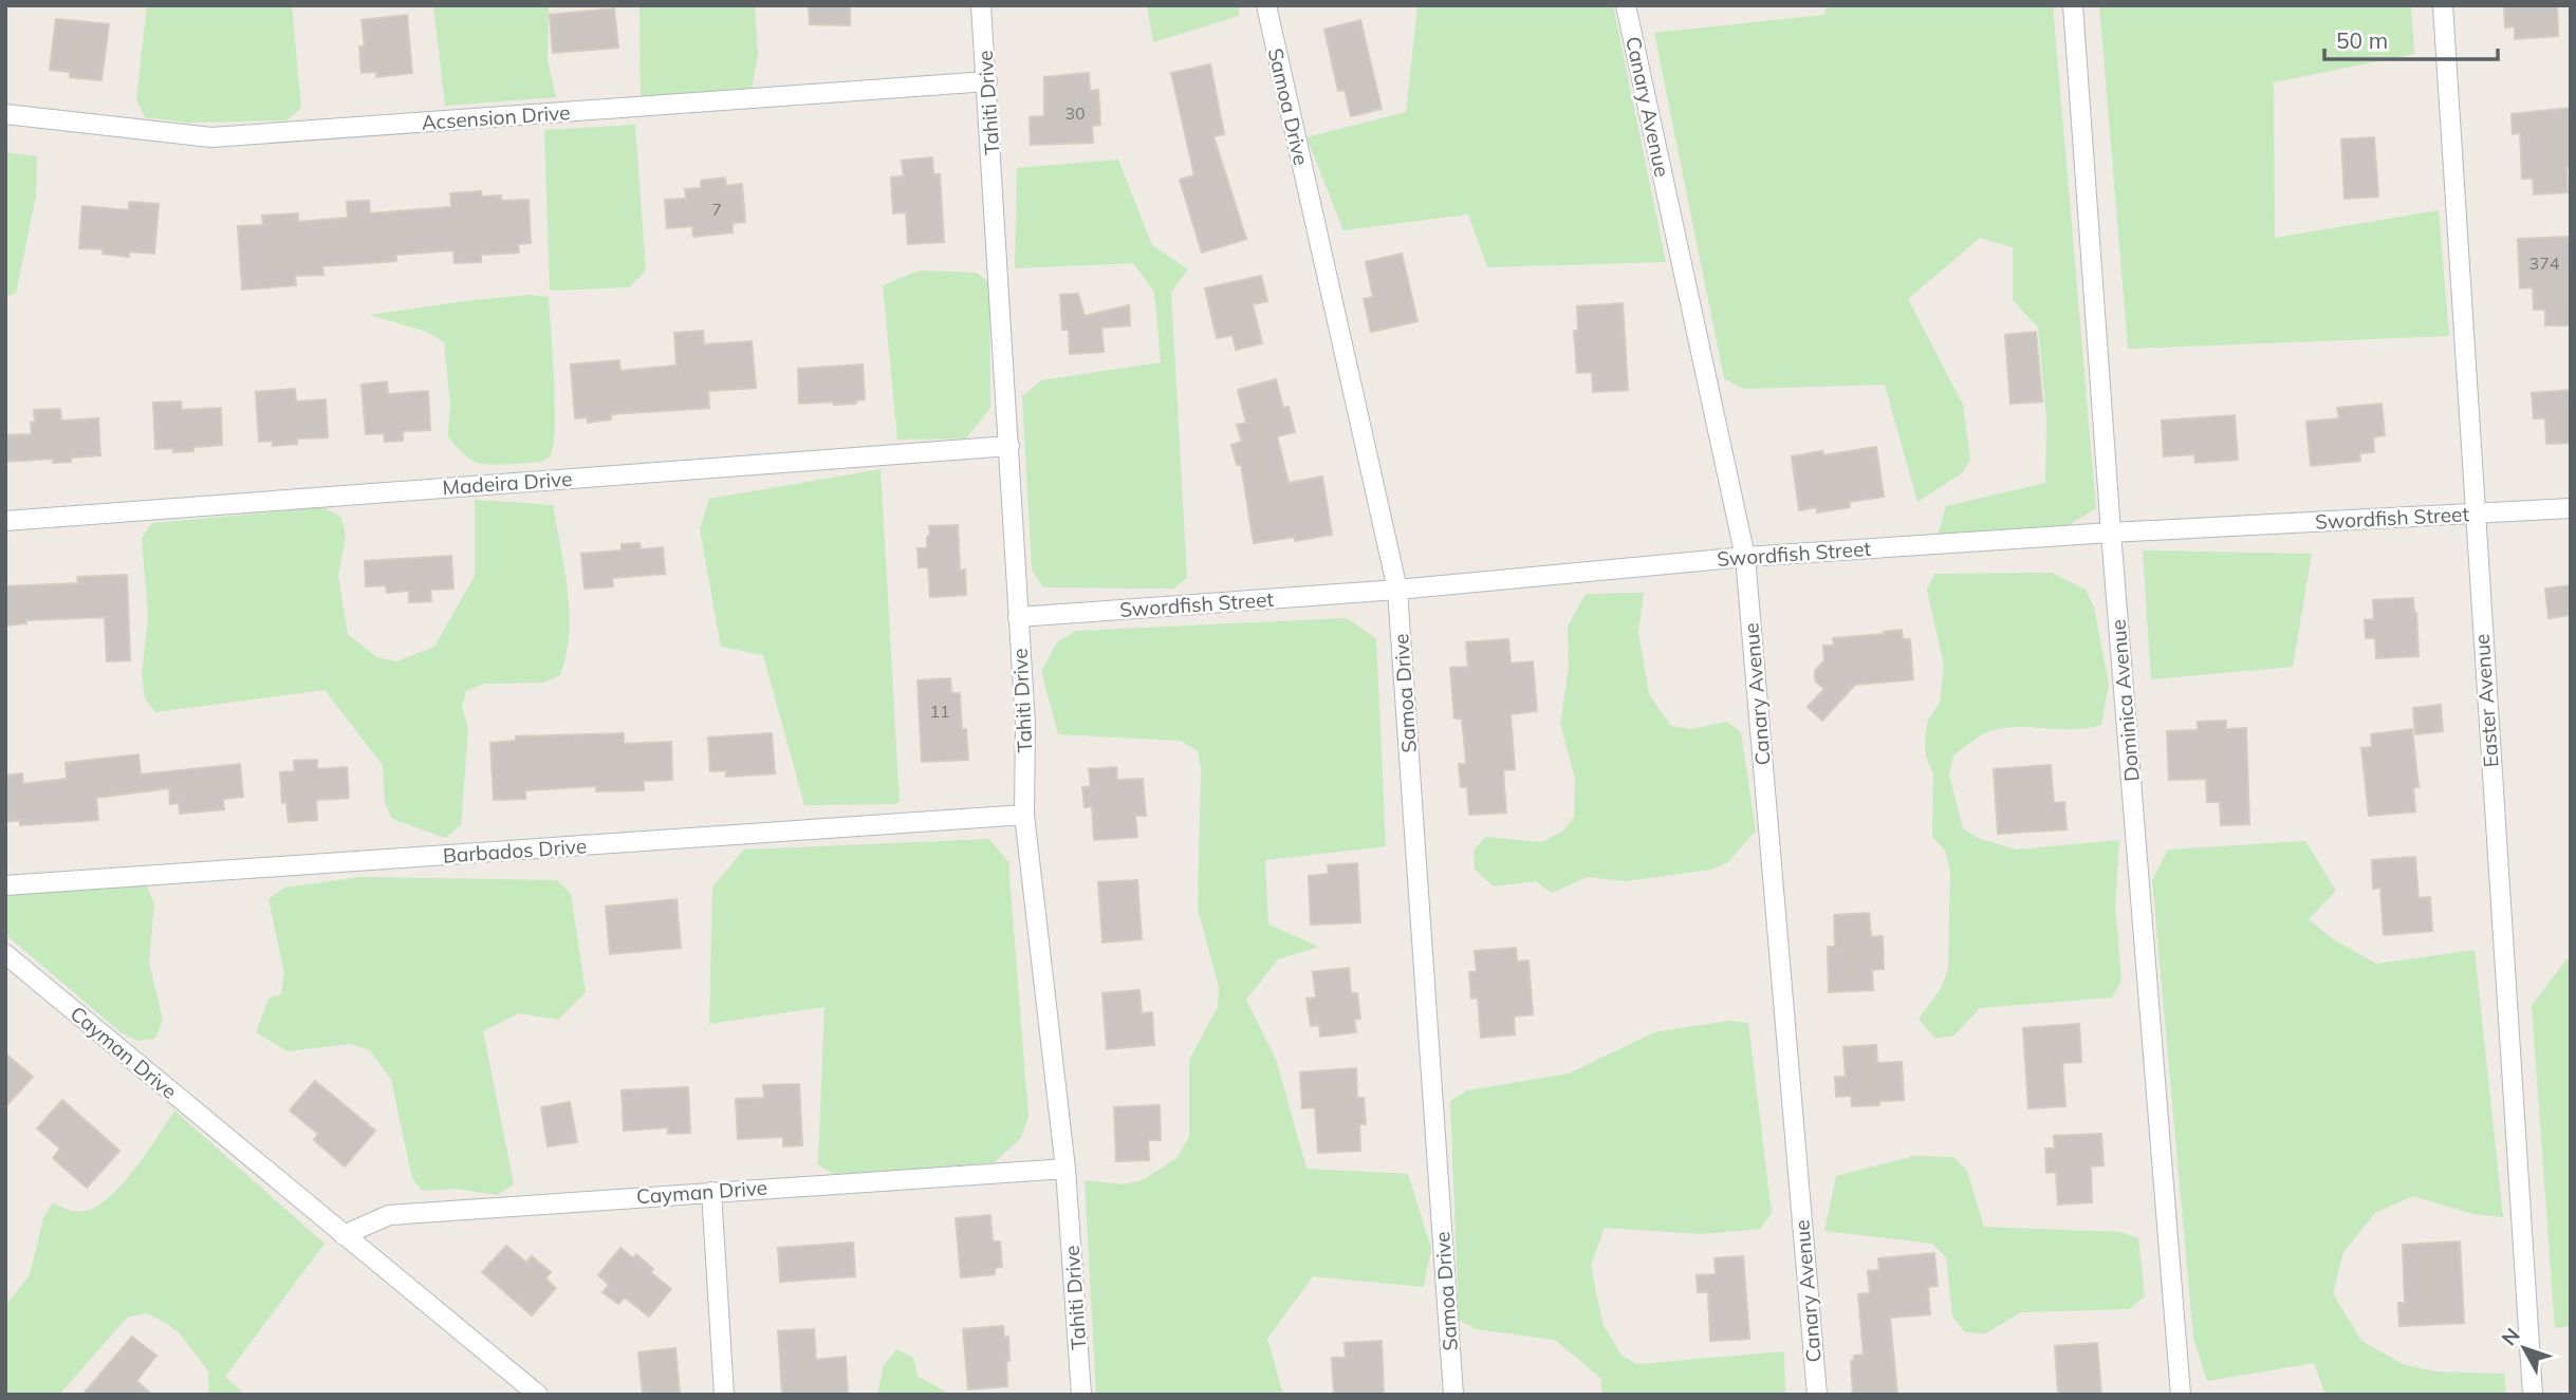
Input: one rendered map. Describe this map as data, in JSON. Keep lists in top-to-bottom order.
{
  "streets": {
    "street": [
      "Tahiti Drive",
      "Samoa Drive",
      "Canary Avenue",
      "Acsension Drive",
      "Madeira Drive",
      "Swordfish Street",
      "Dominica Avenue",
      "Easter Avenue",
      "Barbados Drive",
      "Cayman Drive"
    ]
  },
  "crossings": [
    ["Tahiti Drive", "Acsension Drive"],
    ["Tahiti Drive", "Madeira Drive"],
    ["Tahiti Drive", "Swordfish Street"],
    ["Tahiti Drive", "Barbados Drive"],
    ["Tahiti Drive", "Cayman Drive"],
    ["Samoa Drive", "Swordfish Street"],
    ["Canary Avenue", "Swordfish Street"],
    ["Swordfish Street", "Dominica Avenue"],
    ["Swordfish Street", "Easter Avenue"]
  ],
  "house_numbers": [
    "30",
    "7",
    "374",
    "11"
  ],
  "scale_bar": "50 m",
  "north": "top left"
}
